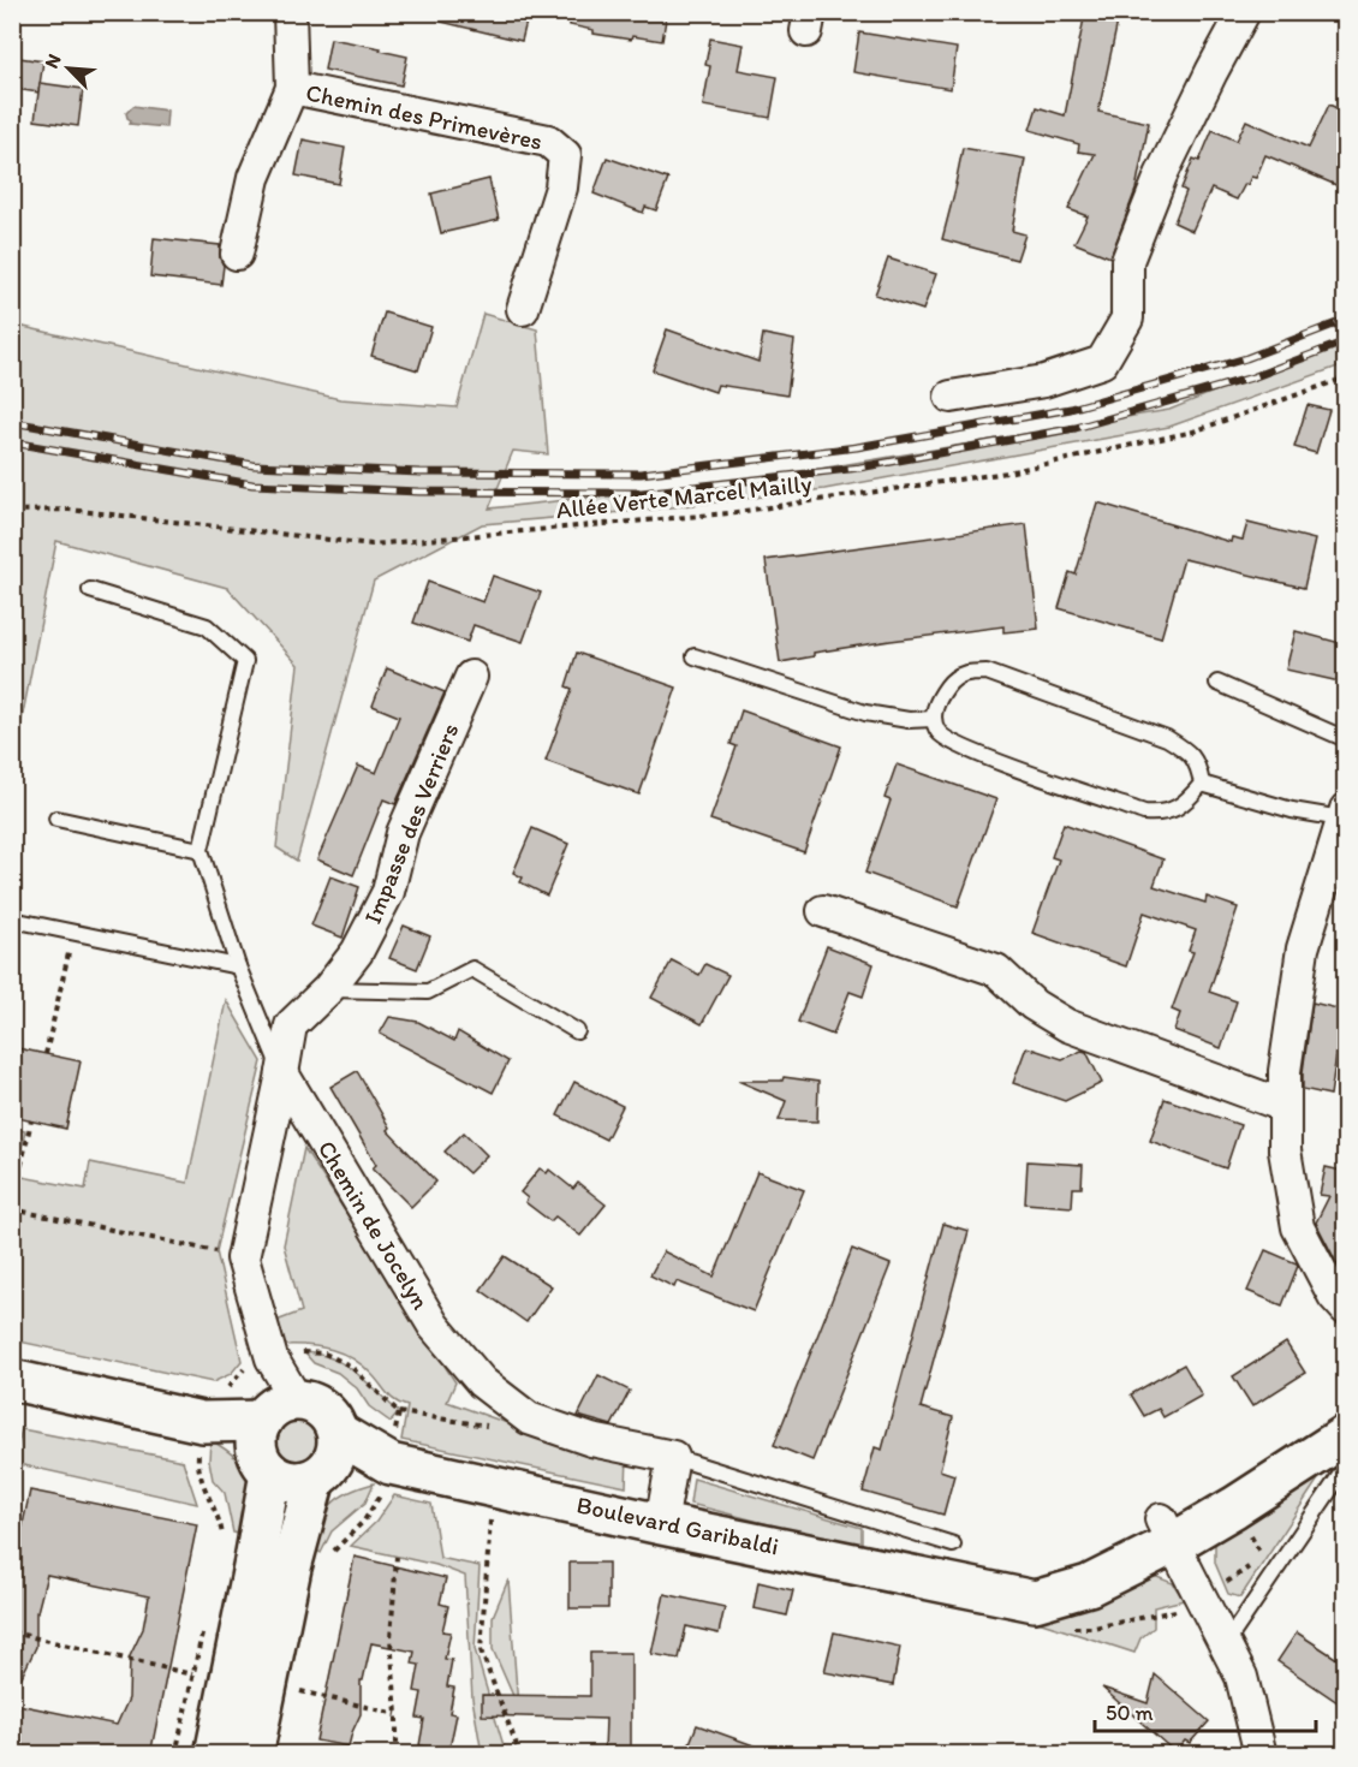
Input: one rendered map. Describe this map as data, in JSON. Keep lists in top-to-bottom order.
{
  "streets": {
    "main road": ["Boulevard Garibaldi"],
    "street": ["Chemin des Primevères", "Impasse des Verriers", "Chemin de Jocelyn"],
    "path": ["Allée Verte Marcel Mailly"]
  },
  "crossings": [
    ["Impasse des Verriers", "Chemin de Jocelyn"]
  ],
  "scale_bar": "50 m",
  "north": "top left"
}
